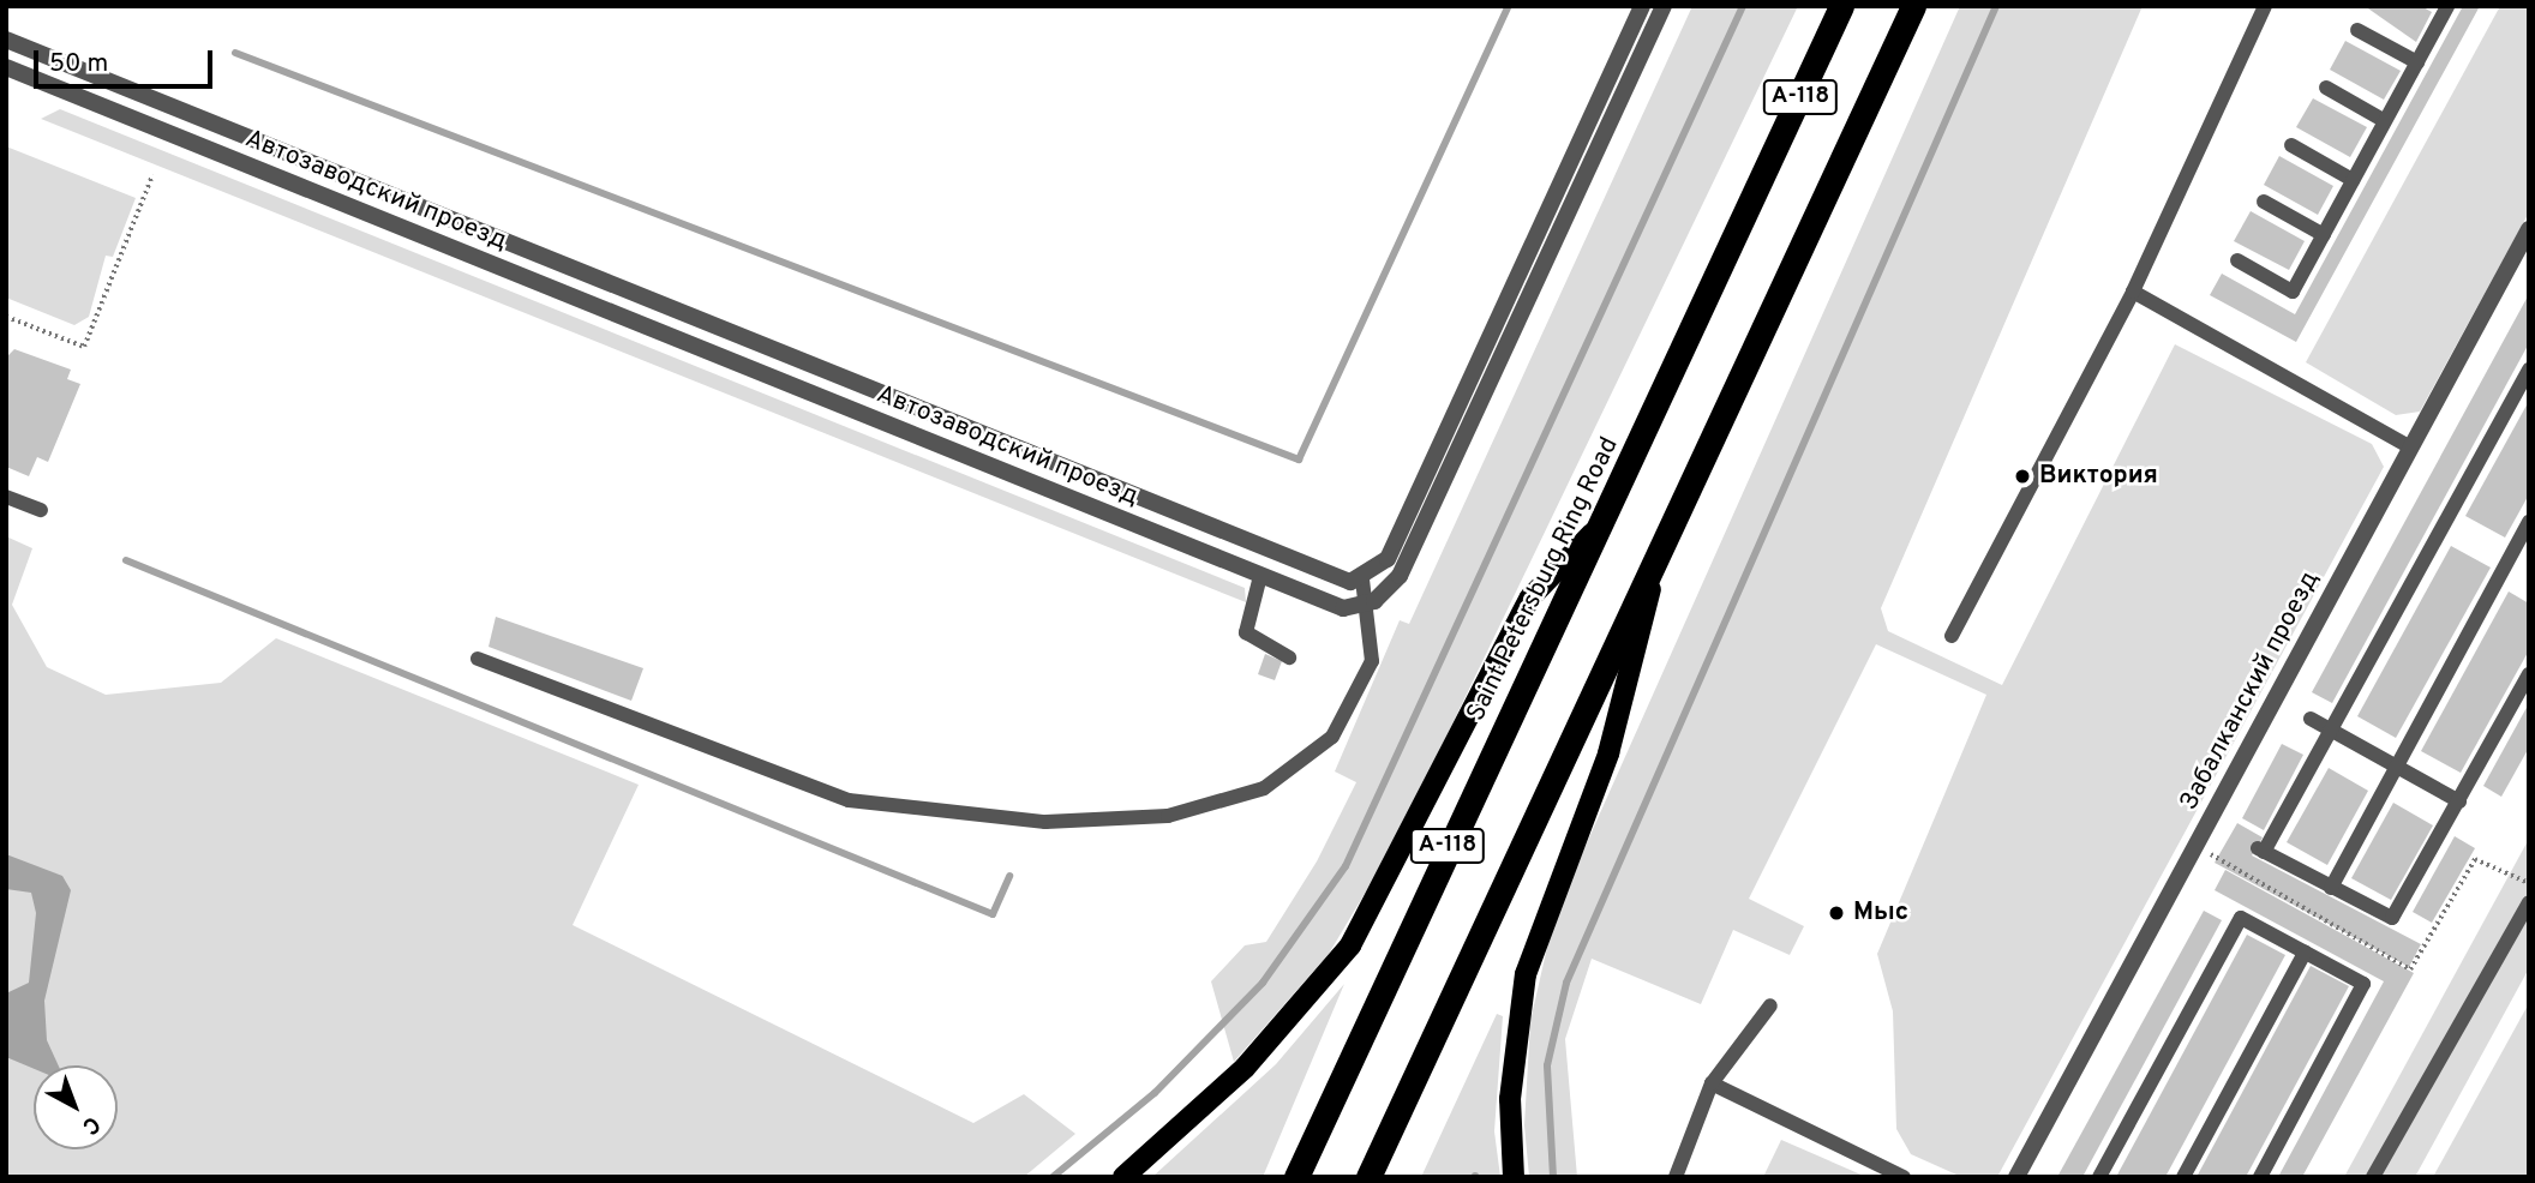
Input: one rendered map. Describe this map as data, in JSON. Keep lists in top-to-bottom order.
{
  "streets": {
    "highway": ["А-118", "Saint Petersburg Ring Road"],
    "street": ["Автозаводский проезд", "Забалканский проезд"]
  },
  "places": ["Виктория", "Мыс"],
  "scale_bar": "50 m",
  "north": "bottom right"
}
